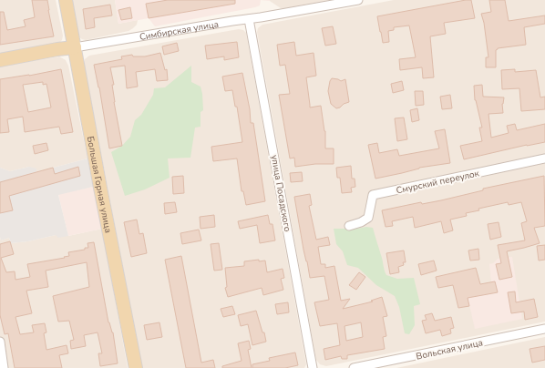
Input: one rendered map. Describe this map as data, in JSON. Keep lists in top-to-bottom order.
{
  "streets": {
    "main road": ["Симбирская улица", "Большая Горная улица"],
    "street": ["Смурский переулок", "улица Посадского", "Вольская улица"]
  },
  "crossings": [
    ["Симбирская улица", "Большая Горная улица"],
    ["Симбирская улица", "улица Посадского"]
  ]
}
